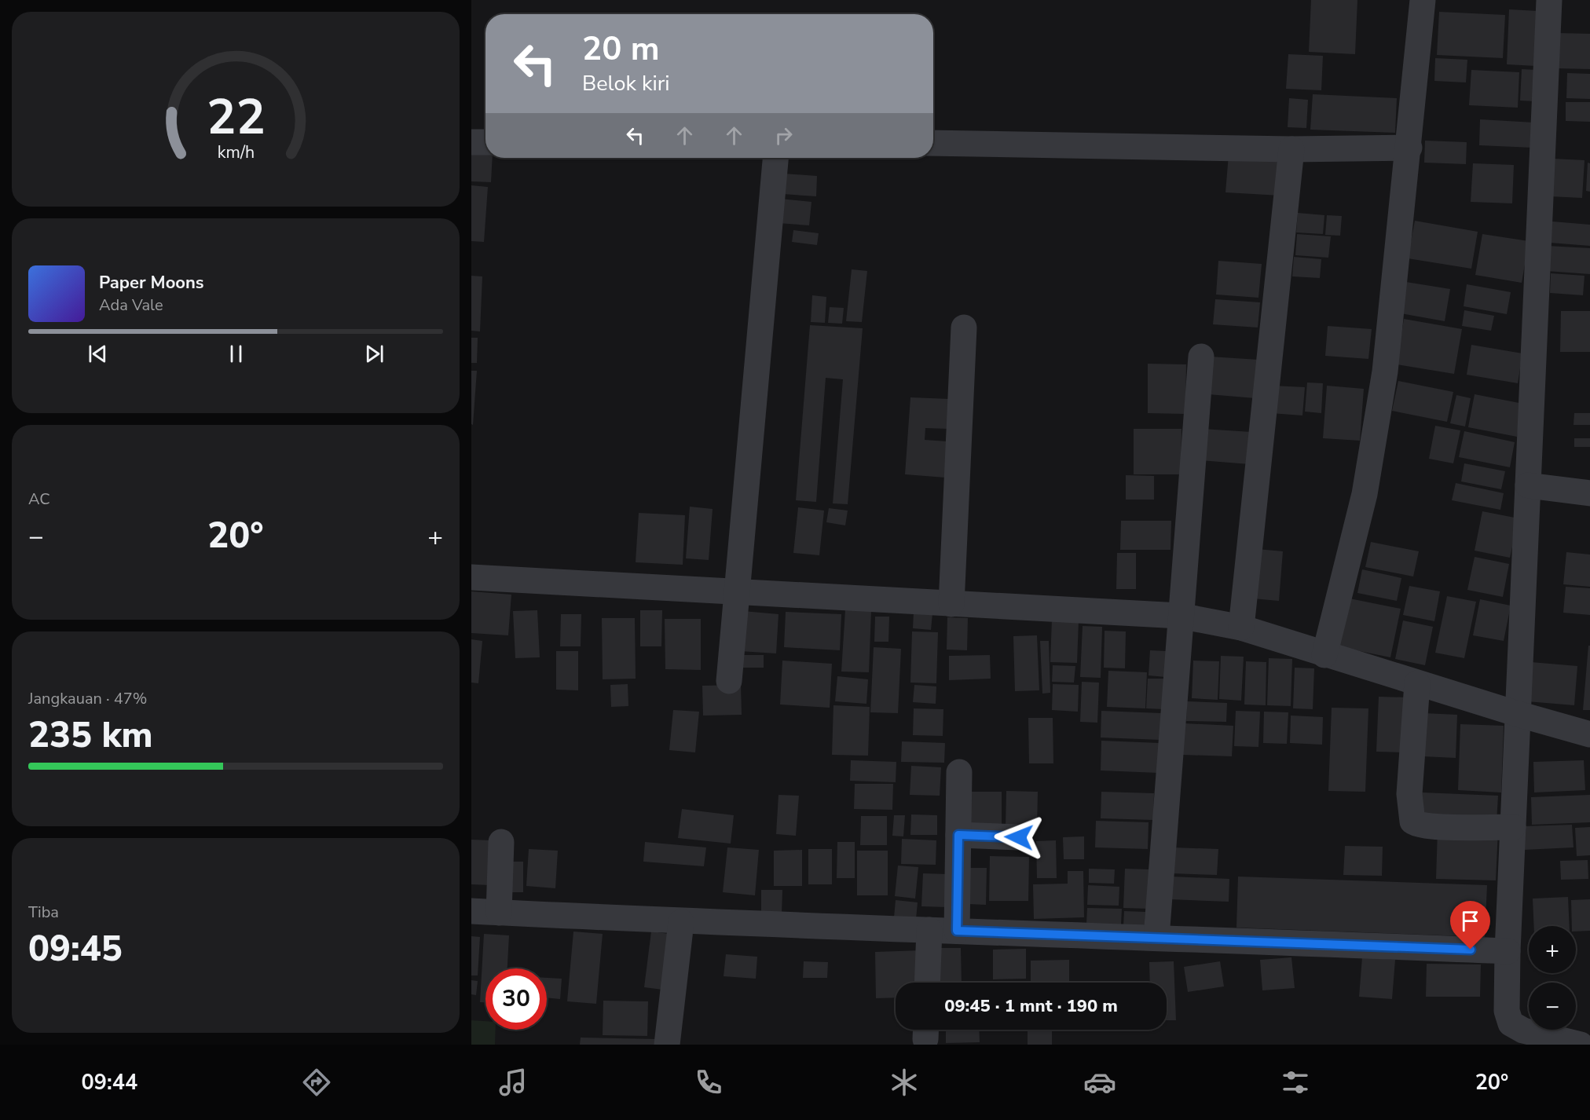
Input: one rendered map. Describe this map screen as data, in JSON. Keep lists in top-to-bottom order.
{
  "page": {
    "turn": ["20 m", "Belok kiri"],
    "song": ["Paper Moons", "Ada Vale"],
    "tile": [
      "AC",
      ["Jangkauan · 47%", "235 km"],
      ["Tiba", "09:45"]
    ],
    "heat": ["−", "20°", "+"],
    "map_buttons": ["+", "−"],
    "limit": "30",
    "trip": "09:45 · 1 mnt · 190 m",
    "tabs": ["09:44", "20°"],
    "gauge": ["22", "km/h"]
  }
}
